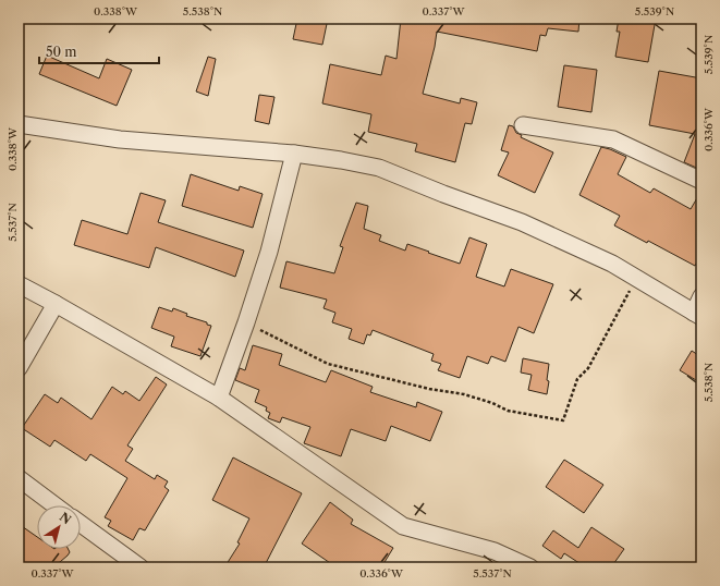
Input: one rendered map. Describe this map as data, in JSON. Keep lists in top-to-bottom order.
{
  "scale_bar": "50 m",
  "north": "top right",
  "coordinates": [
    "0.338°W",
    "5.538°N",
    "0.337°W",
    "5.539°N",
    "0.336°W",
    "5.537°N"
  ]
}
